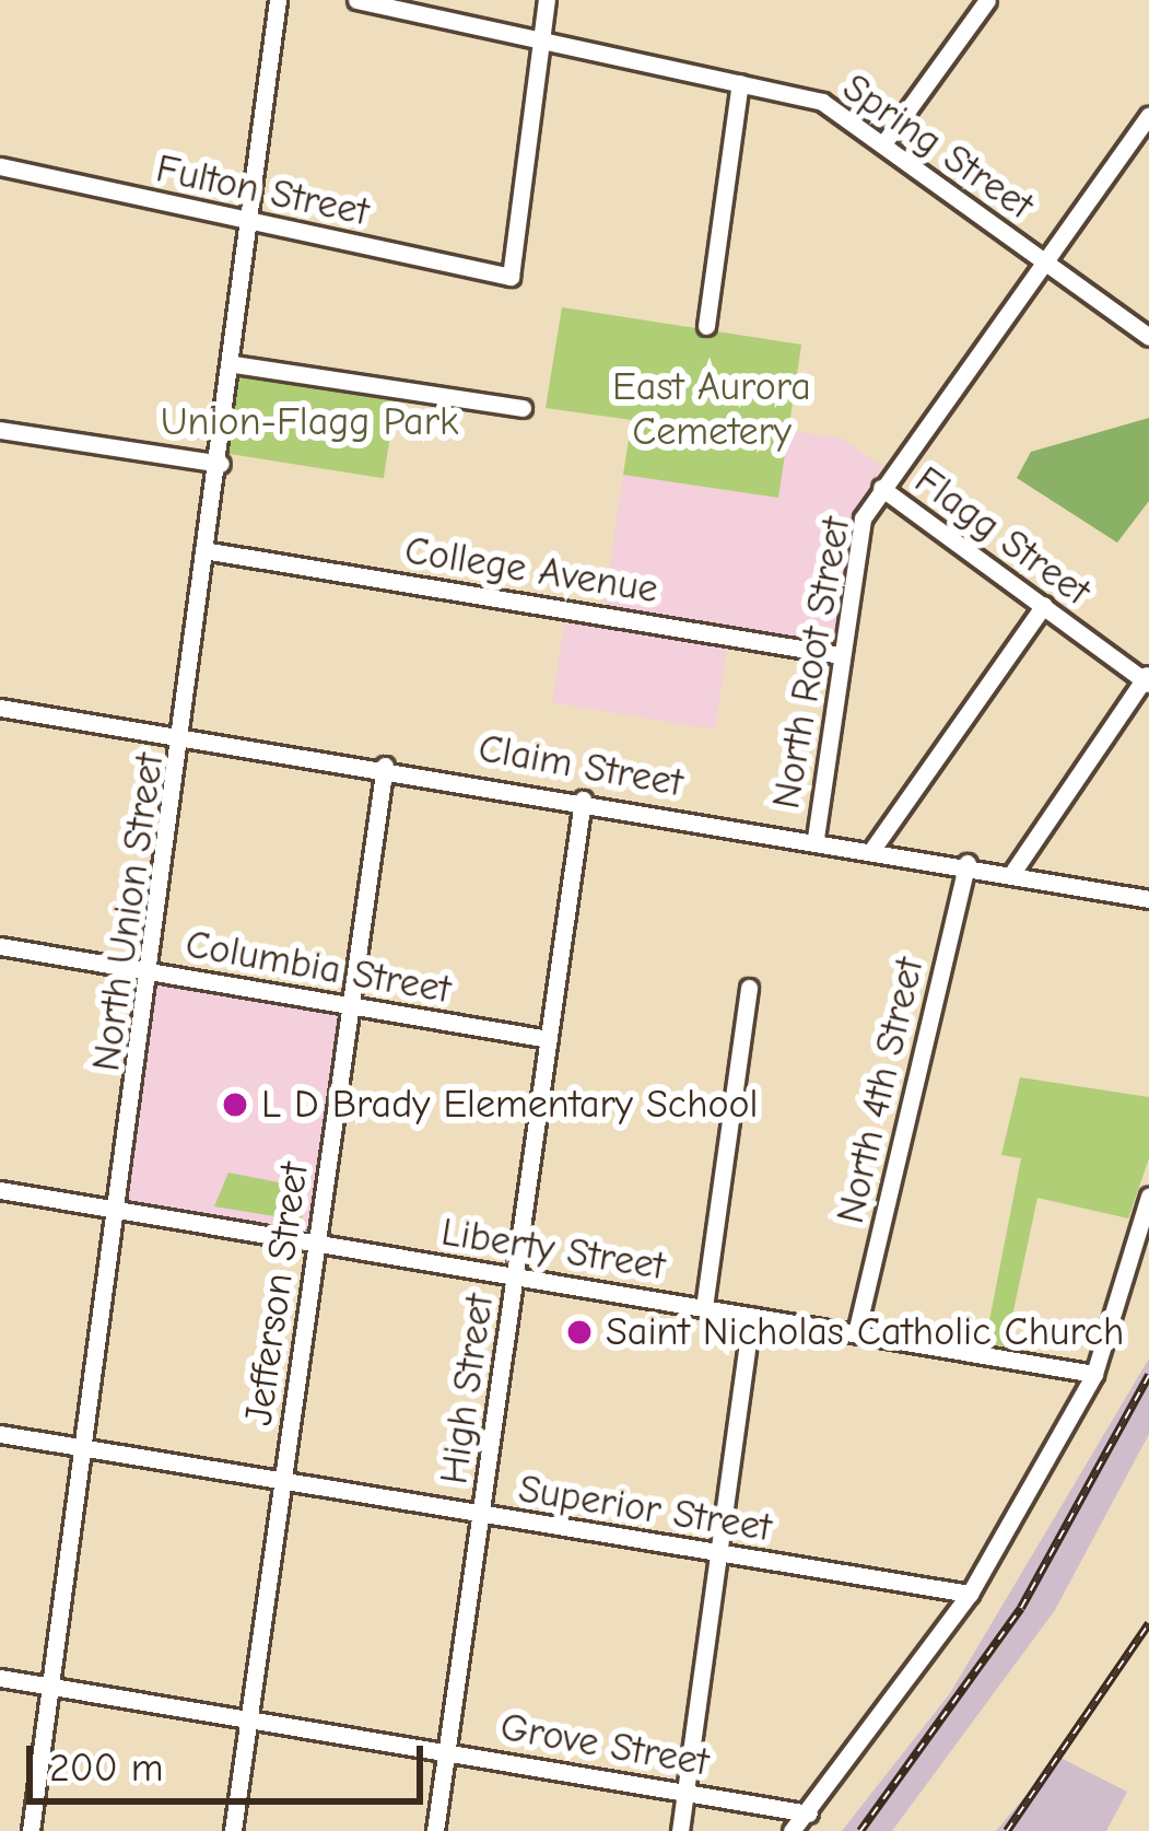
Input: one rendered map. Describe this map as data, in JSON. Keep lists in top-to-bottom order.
{
  "streets": {
    "street": [
      "Spring Street",
      "Fulton Street",
      "Flagg Street",
      "College Avenue",
      "North Root Street",
      "Claim Street",
      "North Union Street",
      "Columbia Street",
      "North 4th Street",
      "Liberty Street",
      "Jefferson Street",
      "High Street",
      "Superior Street",
      "Grove Street"
    ]
  },
  "crossings": [
    ["Spring Street", "Fulton Street"],
    ["Spring Street", "North Root Street"],
    ["Fulton Street", "North Union Street"],
    ["Flagg Street", "North Root Street"],
    ["College Avenue", "North Root Street"],
    ["College Avenue", "North Union Street"],
    ["North Root Street", "Claim Street"],
    ["Claim Street", "North Union Street"],
    ["Claim Street", "North 4th Street"],
    ["Claim Street", "Jefferson Street"],
    ["Claim Street", "High Street"],
    ["North Union Street", "Columbia Street"],
    ["North Union Street", "Liberty Street"],
    ["North Union Street", "Superior Street"],
    ["North Union Street", "Grove Street"],
    ["Columbia Street", "Jefferson Street"],
    ["Columbia Street", "High Street"],
    ["North 4th Street", "Liberty Street"],
    ["Liberty Street", "Jefferson Street"],
    ["Liberty Street", "High Street"],
    ["Jefferson Street", "Superior Street"],
    ["Jefferson Street", "Grove Street"],
    ["High Street", "Superior Street"],
    ["High Street", "Grove Street"]
  ],
  "parks": ["East Aurora Cemetery", "Union-Flagg Park"],
  "places": ["L D Brady Elementary School", "Saint Nicholas Catholic Church"],
  "scale_bar": "200 m"
}
